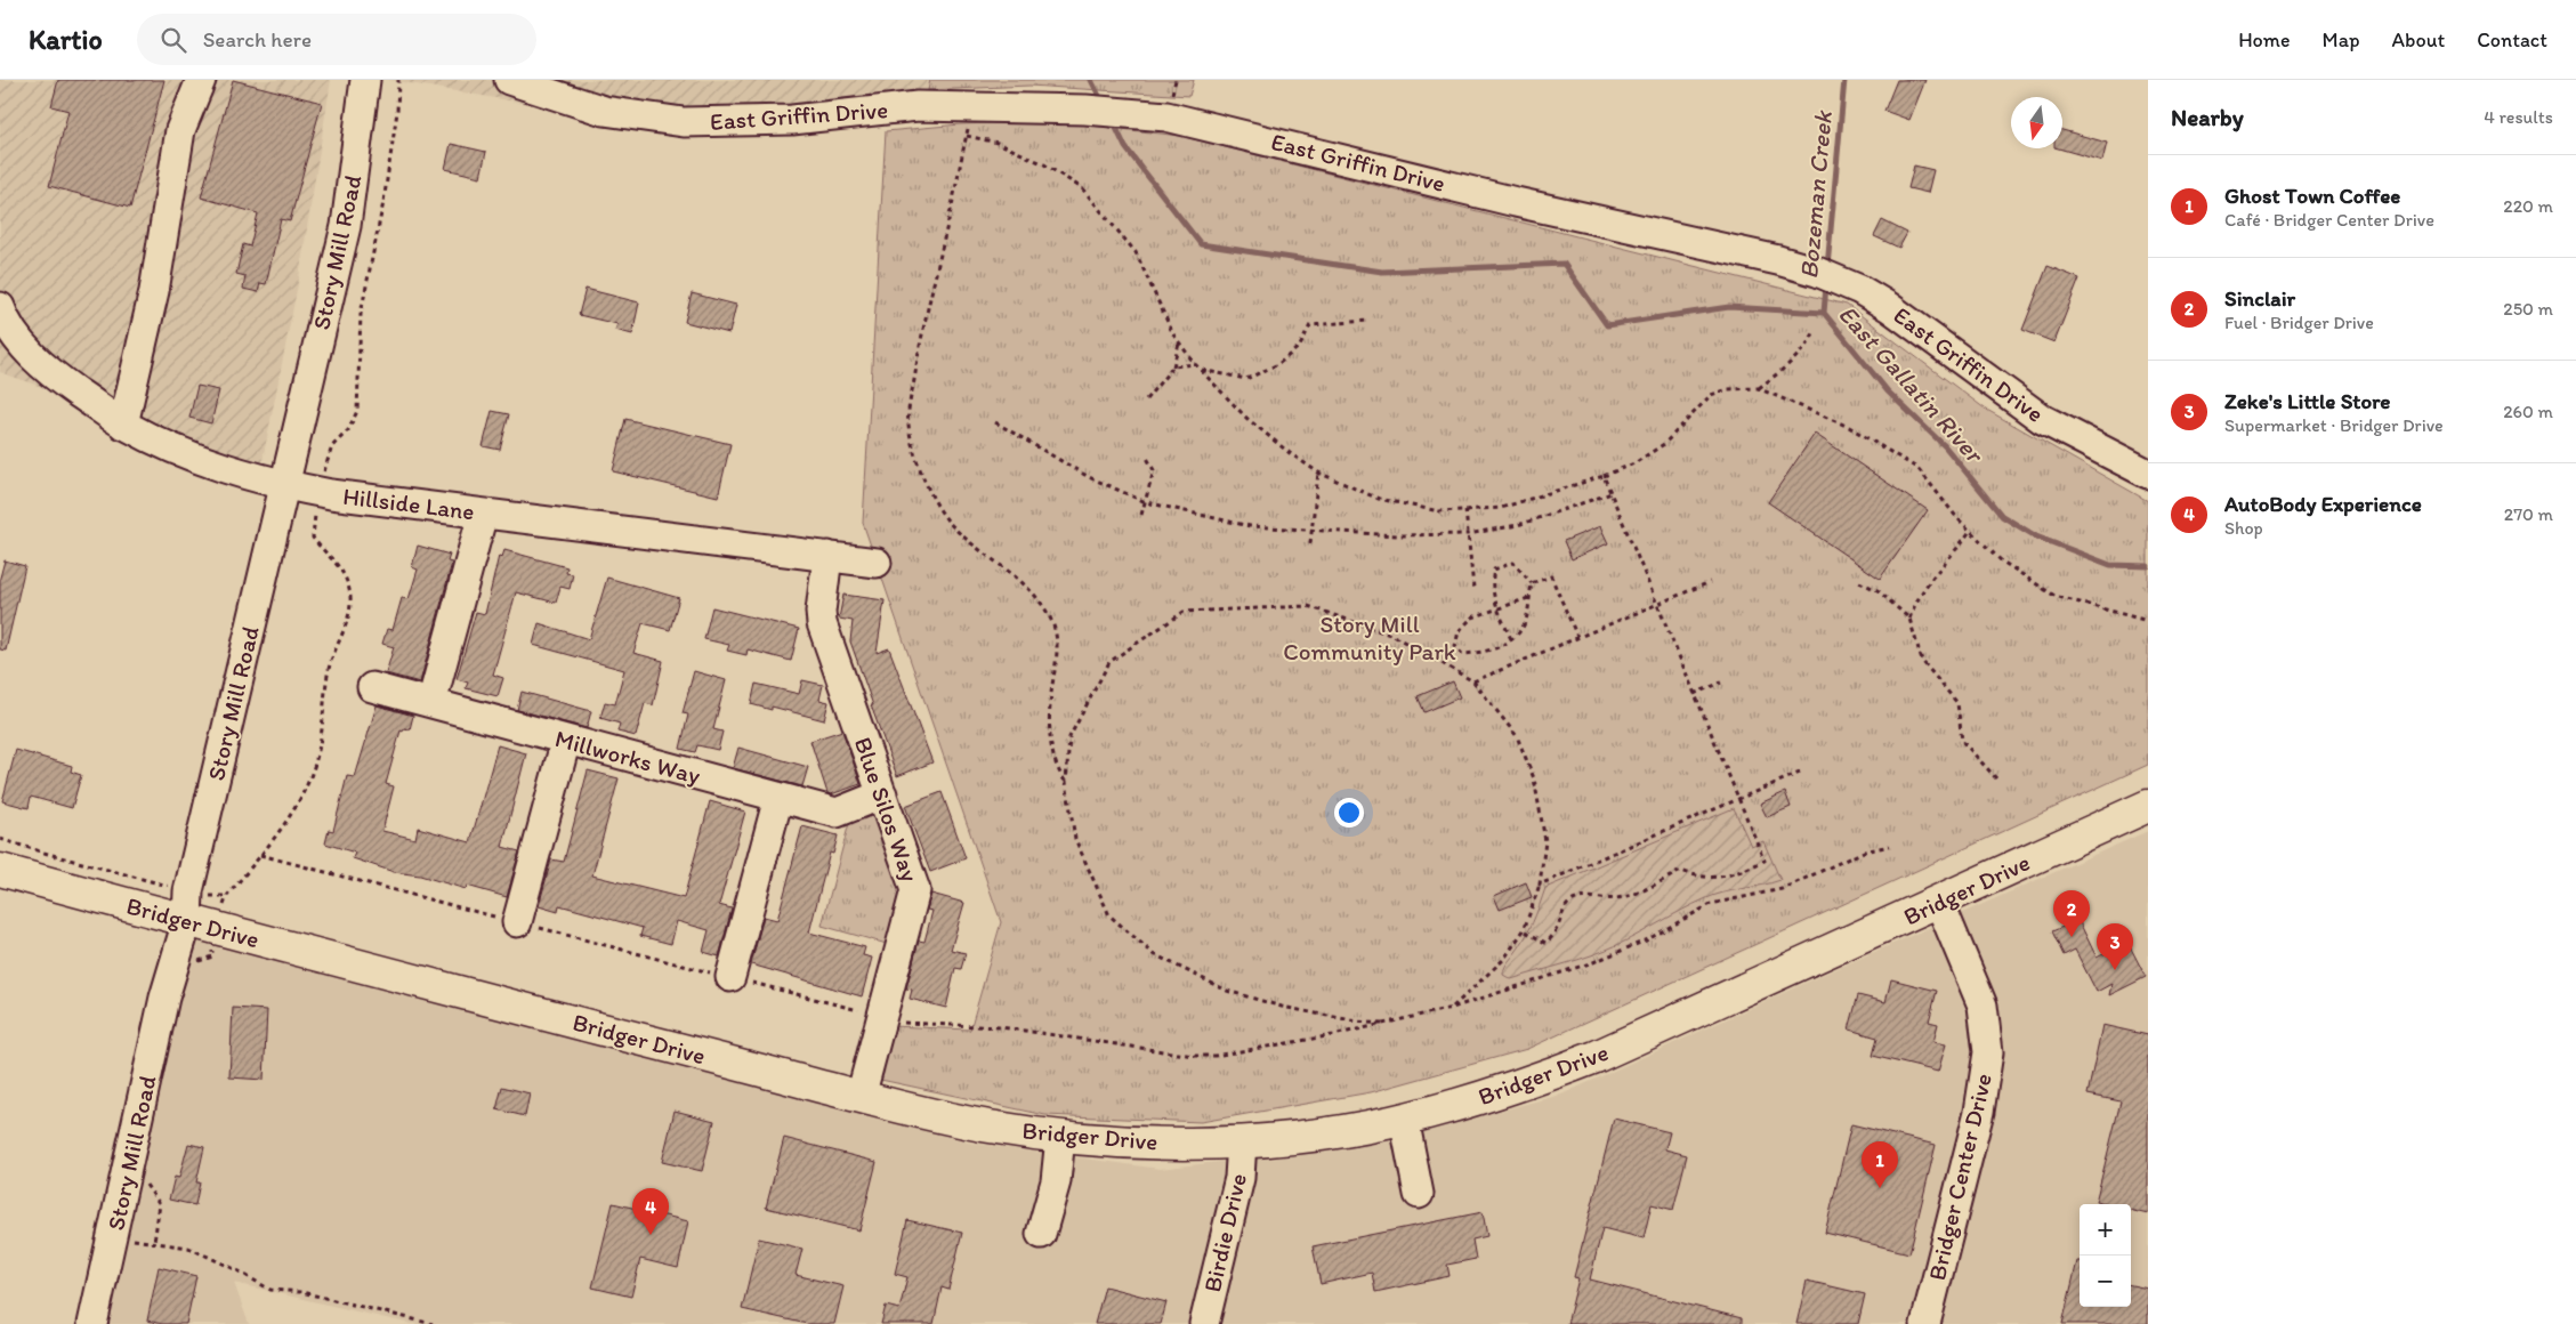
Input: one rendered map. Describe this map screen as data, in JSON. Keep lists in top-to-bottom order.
{
  "streets": {
    "main road": ["Bridger Drive"],
    "street": [
      "East Griffin Drive",
      "Story Mill Road",
      "Hillside Lane",
      "Millworks Way",
      "Blue Silos Way",
      "Bridger Center Drive",
      "Birdie Drive"
    ]
  },
  "crossings": [
    ["Story Mill Road", "Hillside Lane"],
    ["Story Mill Road", "Bridger Drive"],
    ["Hillside Lane", "Blue Silos Way"],
    ["Millworks Way", "Blue Silos Way"],
    ["Blue Silos Way", "Bridger Drive"],
    ["Bridger Drive", "Bridger Center Drive"],
    ["Bridger Drive", "Birdie Drive"]
  ],
  "water": ["Bozeman Creek", "East Gallatin River"],
  "parks": ["Story Mill Community Park"],
  "north": "bottom",
  "page": {
    "header": "Kartio",
    "search": "Search here",
    "nav": [
      "Home",
      "Map",
      "About",
      "Contact"
    ],
    "heading": ["Nearby", "4 results"],
    "list": [
      {
        "mark": "1",
        "name": "Ghost Town Coffee",
        "note": "Café · Bridger Center Drive",
        "value": "220 m"
      },
      {
        "mark": "2",
        "name": "Sinclair",
        "note": "Fuel · Bridger Drive",
        "value": "250 m"
      },
      {
        "mark": "3",
        "name": "Zeke's Little Store",
        "note": "Supermarket · Bridger Drive",
        "value": "260 m"
      },
      {
        "mark": "4",
        "name": "AutoBody Experience",
        "note": "Shop",
        "value": "270 m"
      }
    ],
    "pins": [
      "2",
      "3",
      "1",
      "4"
    ],
    "map_buttons": ["+", "−"]
  }
}
